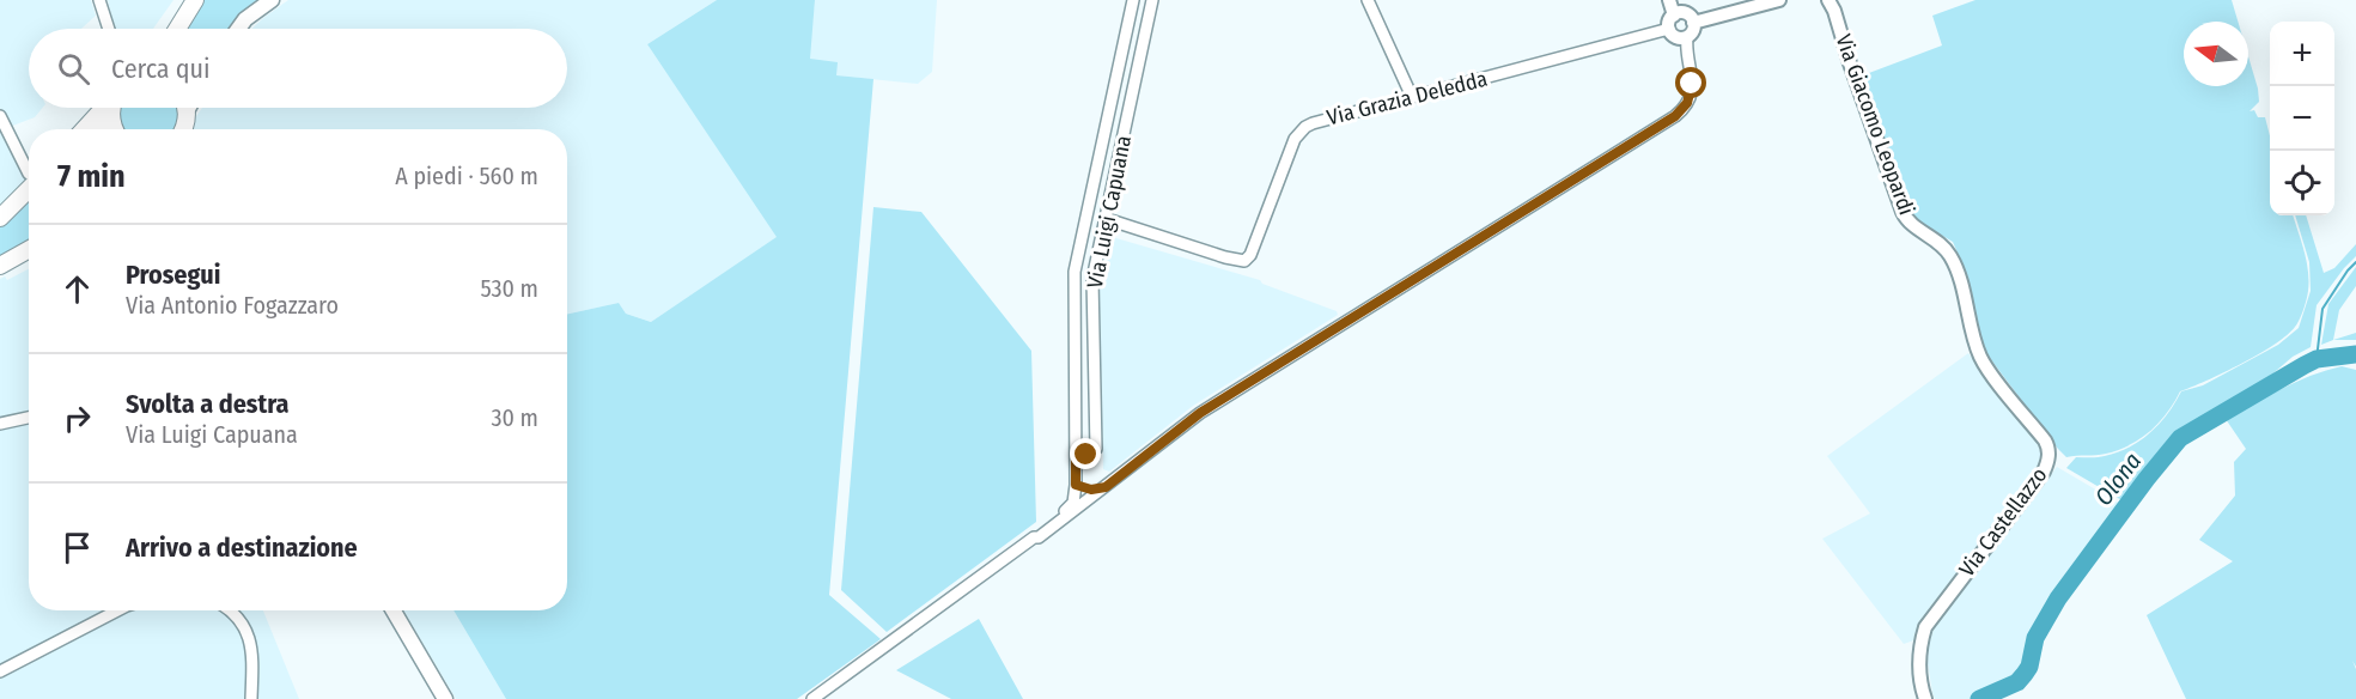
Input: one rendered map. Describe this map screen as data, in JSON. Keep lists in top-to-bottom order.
{
  "streets": {
    "street": [
      "Via Grazia Deledda",
      "Via Giacomo Leopardi",
      "Via Luigi Capuana",
      "Via Castellazzo"
    ]
  },
  "crossings": [
    ["Via Grazia Deledda", "Via Luigi Capuana"],
    ["Via Giacomo Leopardi", "Via Castellazzo"]
  ],
  "water": ["Olona"],
  "north": "left",
  "page": {
    "map_buttons": ["+", "−"],
    "search": "Cerca qui",
    "heading": ["7 min", "A piedi · 560 m"],
    "list": [
      ["Prosegui", "Via Antonio Fogazzaro", "530 m"],
      ["Svolta a destra", "Via Luigi Capuana", "30 m"],
      "Arrivo a destinazione"
    ]
  }
}
